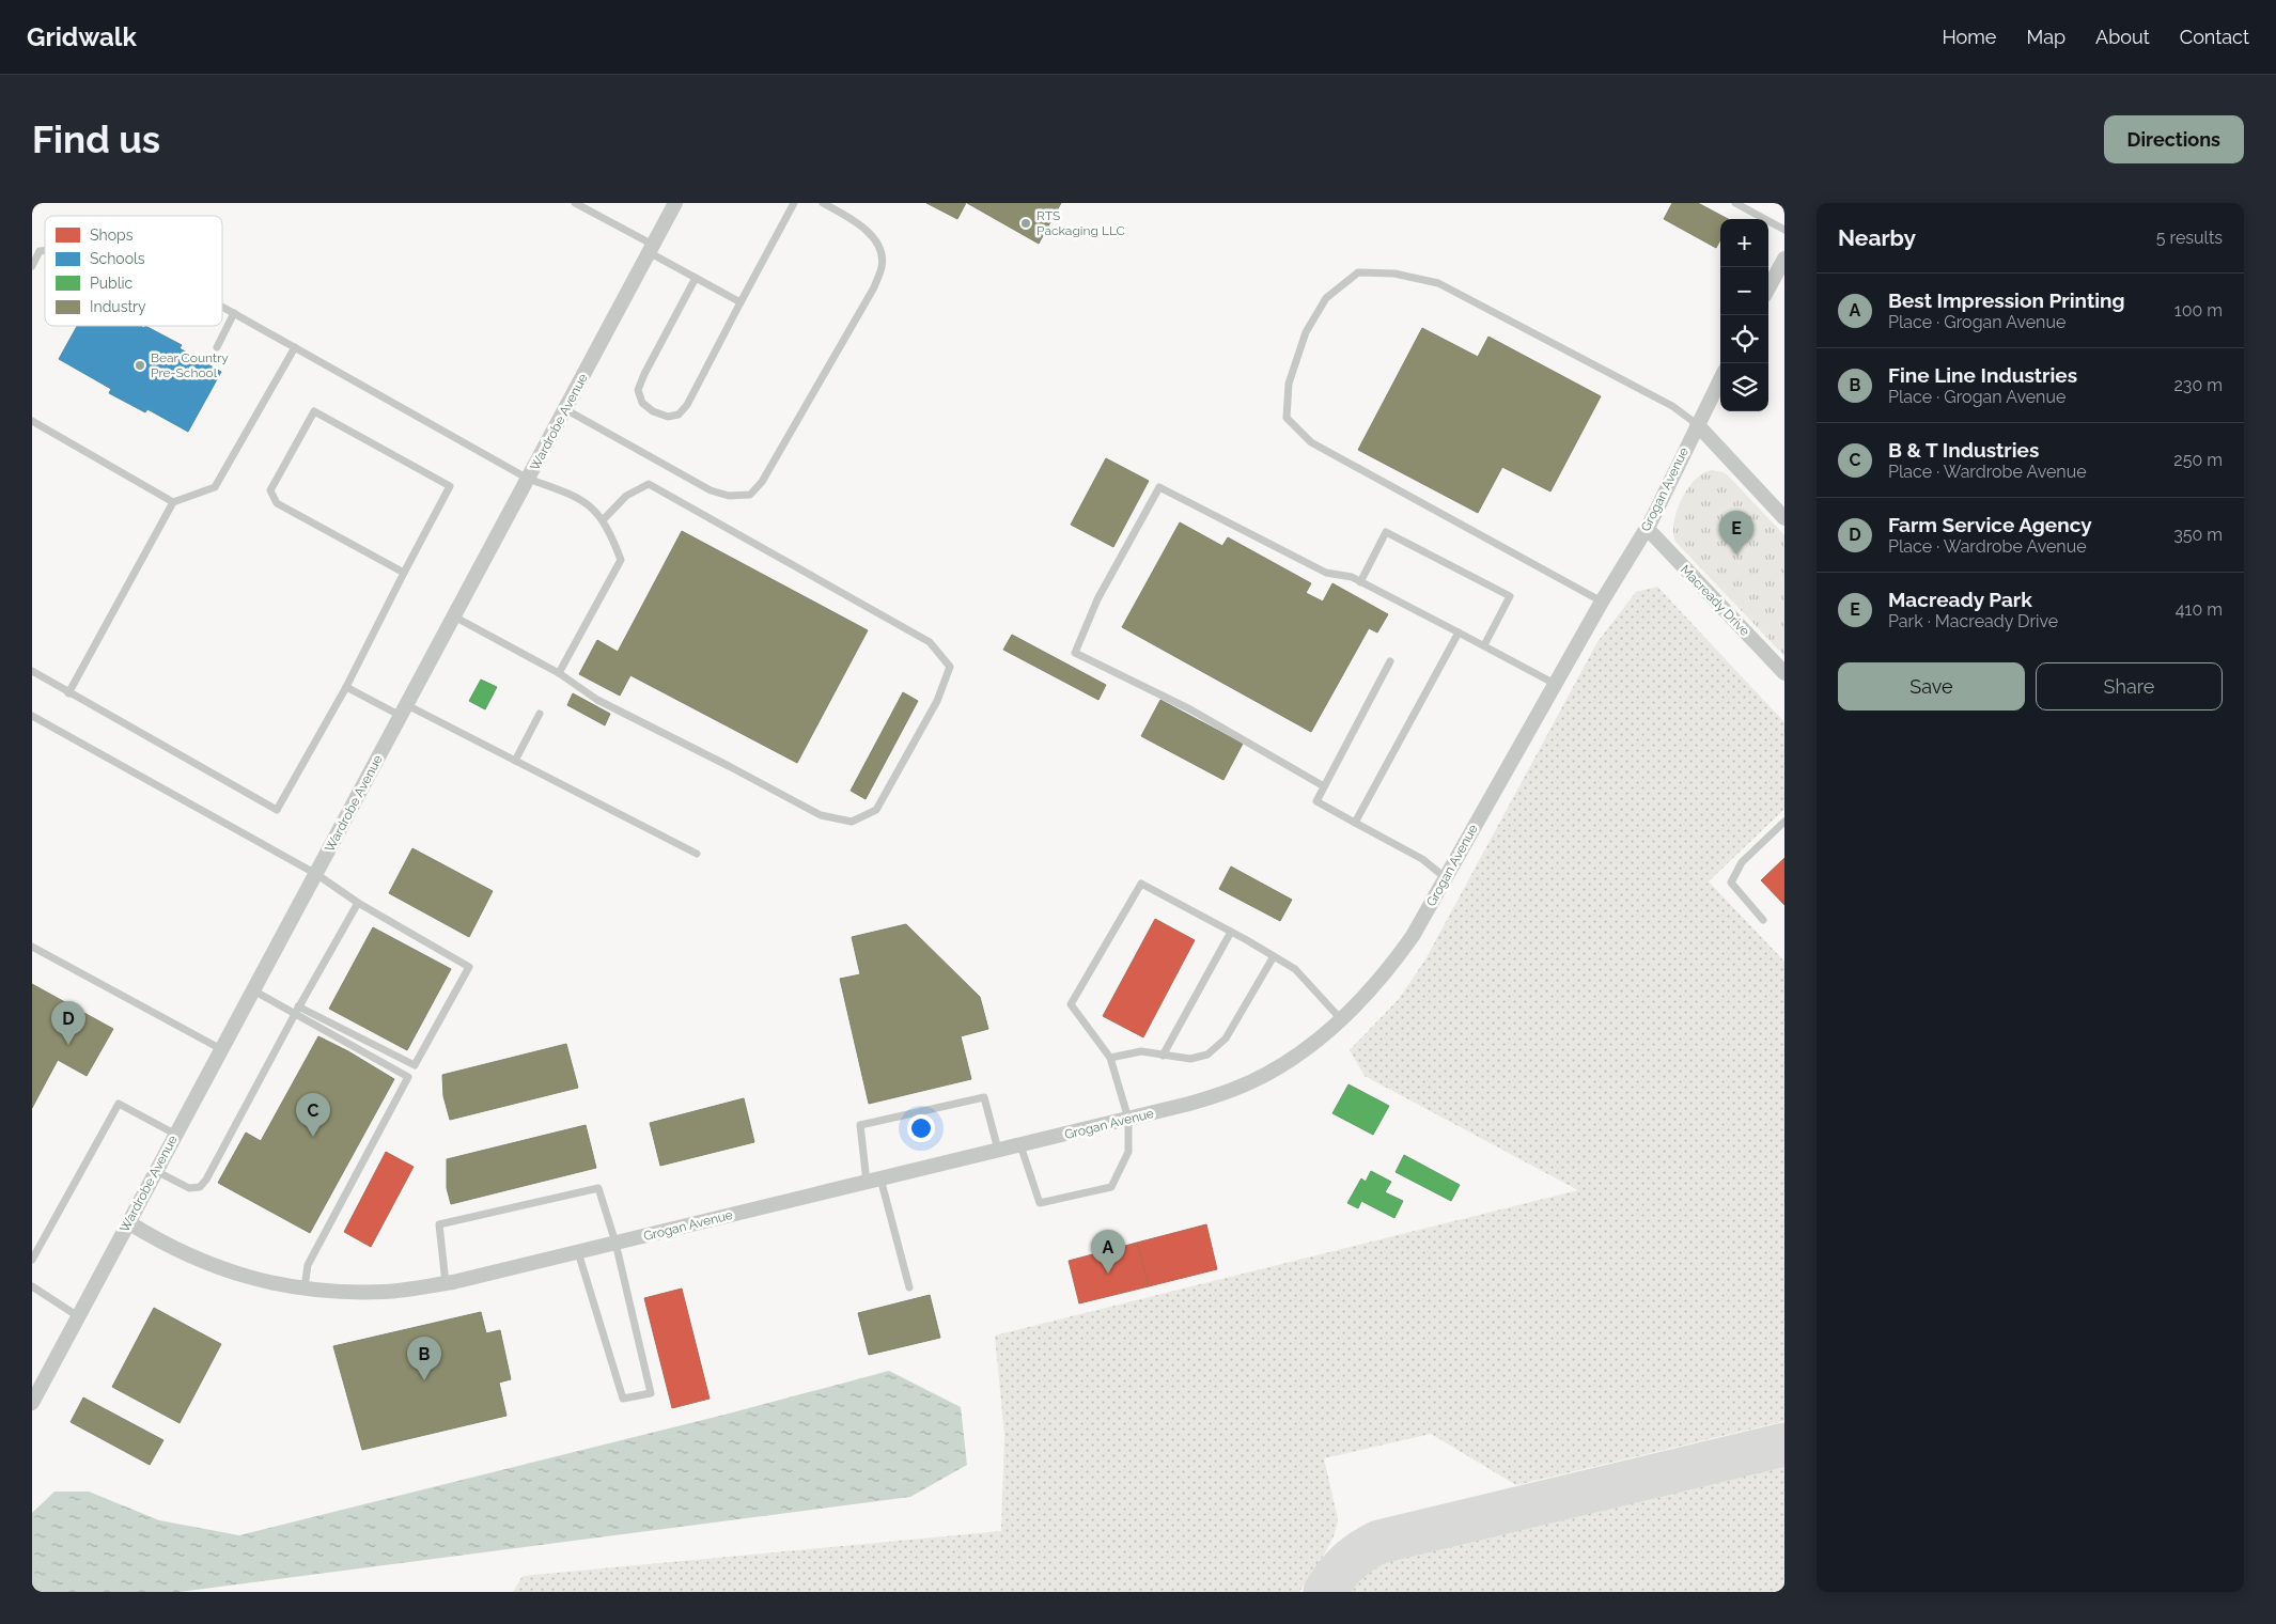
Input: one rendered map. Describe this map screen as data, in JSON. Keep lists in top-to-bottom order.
{
  "streets": {
    "street": ["Wardrobe Avenue", "Grogan Avenue", "Macready Drive"]
  },
  "crossings": [
    ["Wardrobe Avenue", "Grogan Avenue"],
    ["Grogan Avenue", "Macready Drive"]
  ],
  "places": ["RTS Packaging LLC", "Bear Country Pre-School"],
  "legend": [
    "Shops",
    "Schools",
    "Public",
    "Industry"
  ],
  "page": {
    "header": "Gridwalk",
    "nav": [
      "Home",
      "Map",
      "About",
      "Contact"
    ],
    "buttons": [
      "Directions",
      ["Save", "Share"]
    ],
    "title": "Find us",
    "heading": ["Nearby", "5 results"],
    "map_buttons": ["+", "−"],
    "list": [
      {
        "mark": "A",
        "name": "Best Impression Printing",
        "note": "Place · Grogan Avenue",
        "value": "100 m"
      },
      {
        "mark": "B",
        "name": "Fine Line Industries",
        "note": "Place · Grogan Avenue",
        "value": "230 m"
      },
      {
        "mark": "C",
        "name": "B & T Industries",
        "note": "Place · Wardrobe Avenue",
        "value": "250 m"
      },
      {
        "mark": "D",
        "name": "Farm Service Agency",
        "note": "Place · Wardrobe Avenue",
        "value": "350 m"
      },
      {
        "mark": "E",
        "name": "Macready Park",
        "note": "Park · Macready Drive",
        "value": "410 m"
      }
    ],
    "pins": [
      "E",
      "D",
      "C",
      "A",
      "B"
    ]
  }
}
